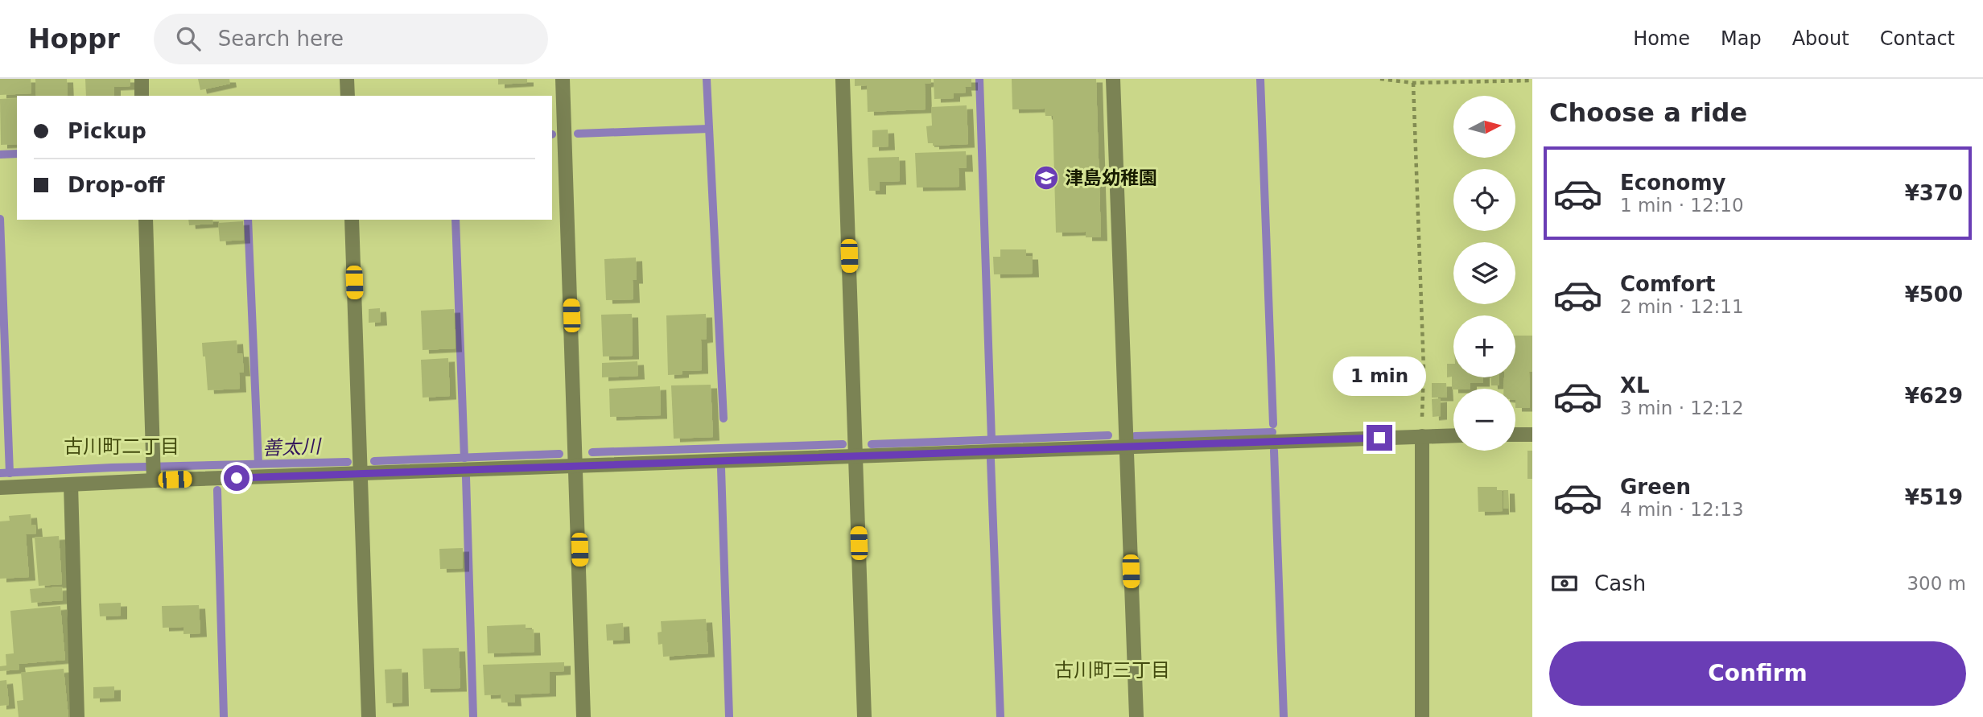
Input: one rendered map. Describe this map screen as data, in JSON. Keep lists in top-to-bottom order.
{
  "districts": ["古川町二丁目", "古川町三丁目"],
  "water": ["善太川"],
  "places": {
    "school or university": ["津島幼稚園"]
  },
  "north": "right",
  "page": {
    "header": "Hoppr",
    "search": "Search here",
    "nav": [
      "Home",
      "Map",
      "About",
      "Contact"
    ],
    "heading": "Choose a ride",
    "map_buttons": ["+", "−"],
    "banner": ["Pickup", "Drop-off"],
    "list": [
      {
        "name": "Economy",
        "note": "1 min · 12:10",
        "value": "¥370"
      },
      {
        "name": "Comfort",
        "note": "2 min · 12:11",
        "value": "¥500"
      },
      {
        "name": "XL",
        "note": "3 min · 12:12",
        "value": "¥629"
      },
      {
        "name": "Green",
        "note": "4 min · 12:13",
        "value": "¥519"
      }
    ],
    "bubble": "1 min",
    "pay": ["Cash", "300 m"],
    "buttons": "Confirm"
  }
}
